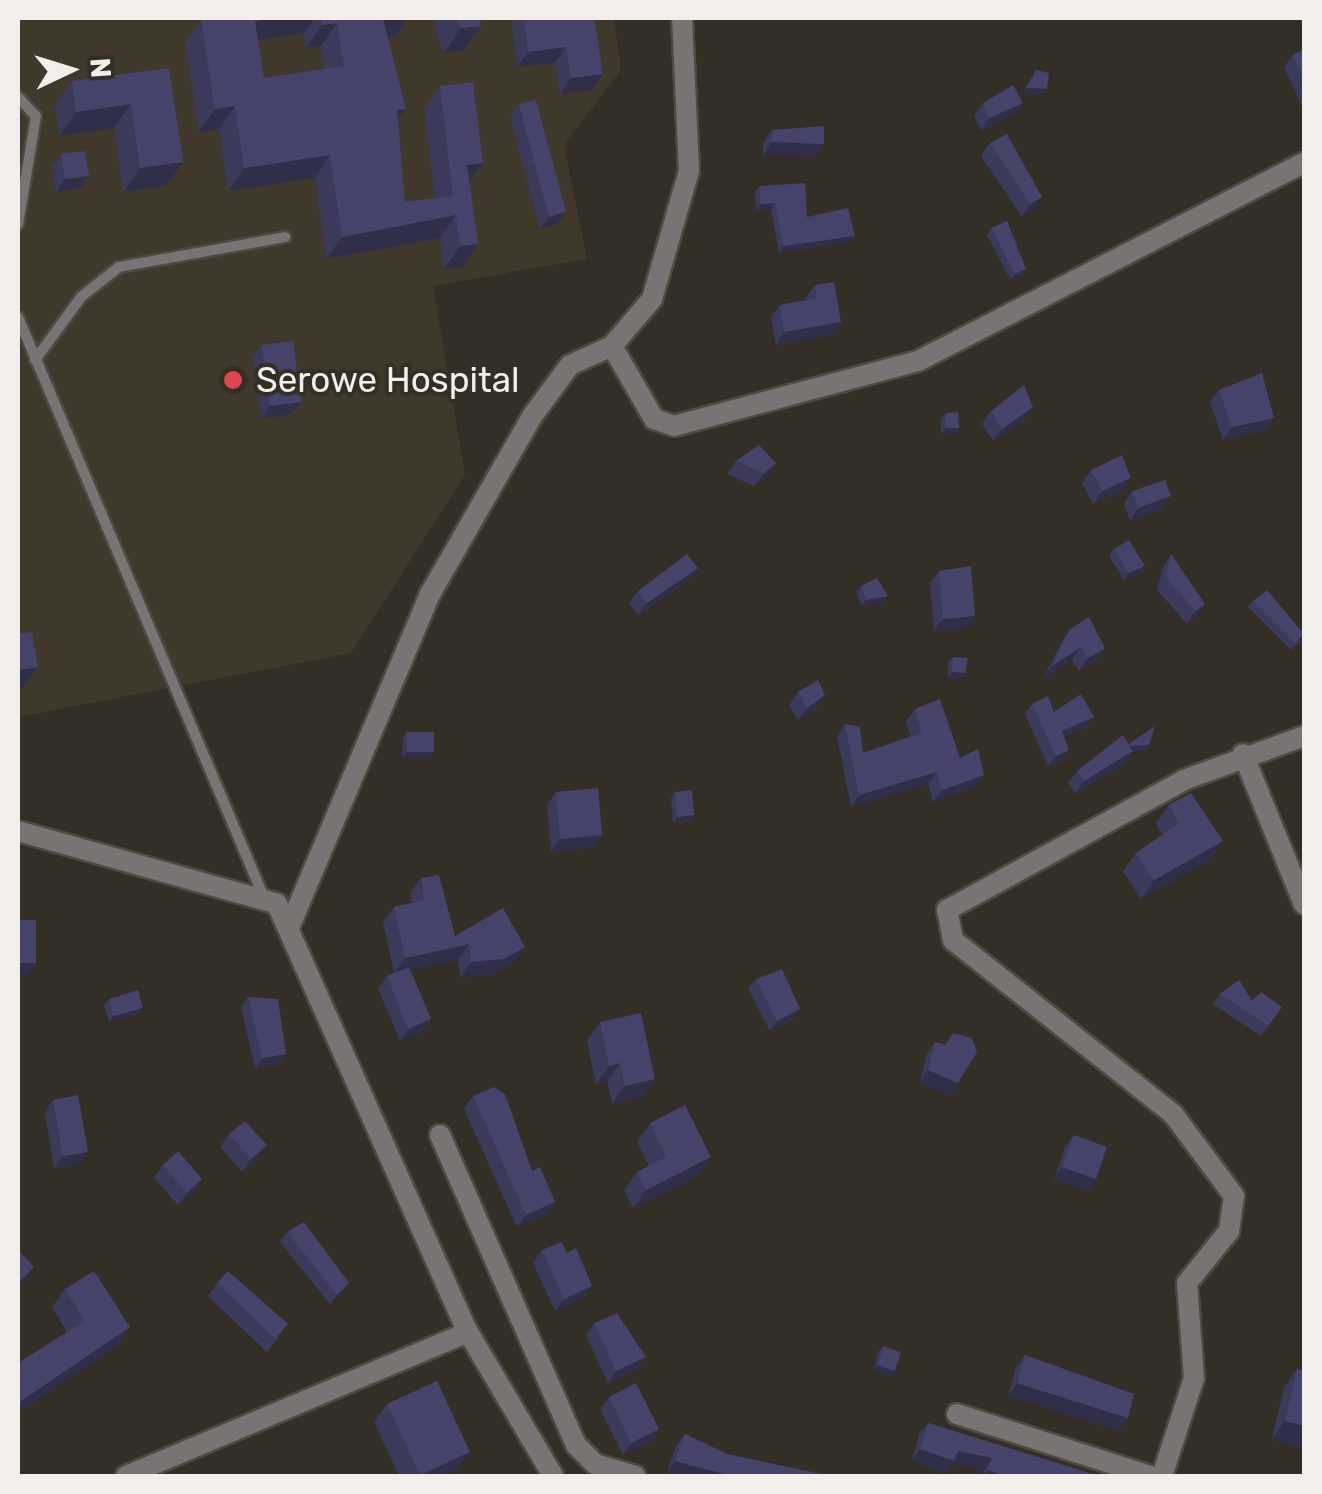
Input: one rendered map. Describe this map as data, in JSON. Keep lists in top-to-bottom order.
{
  "places": ["Serowe Hospital"],
  "north": "right"
}
